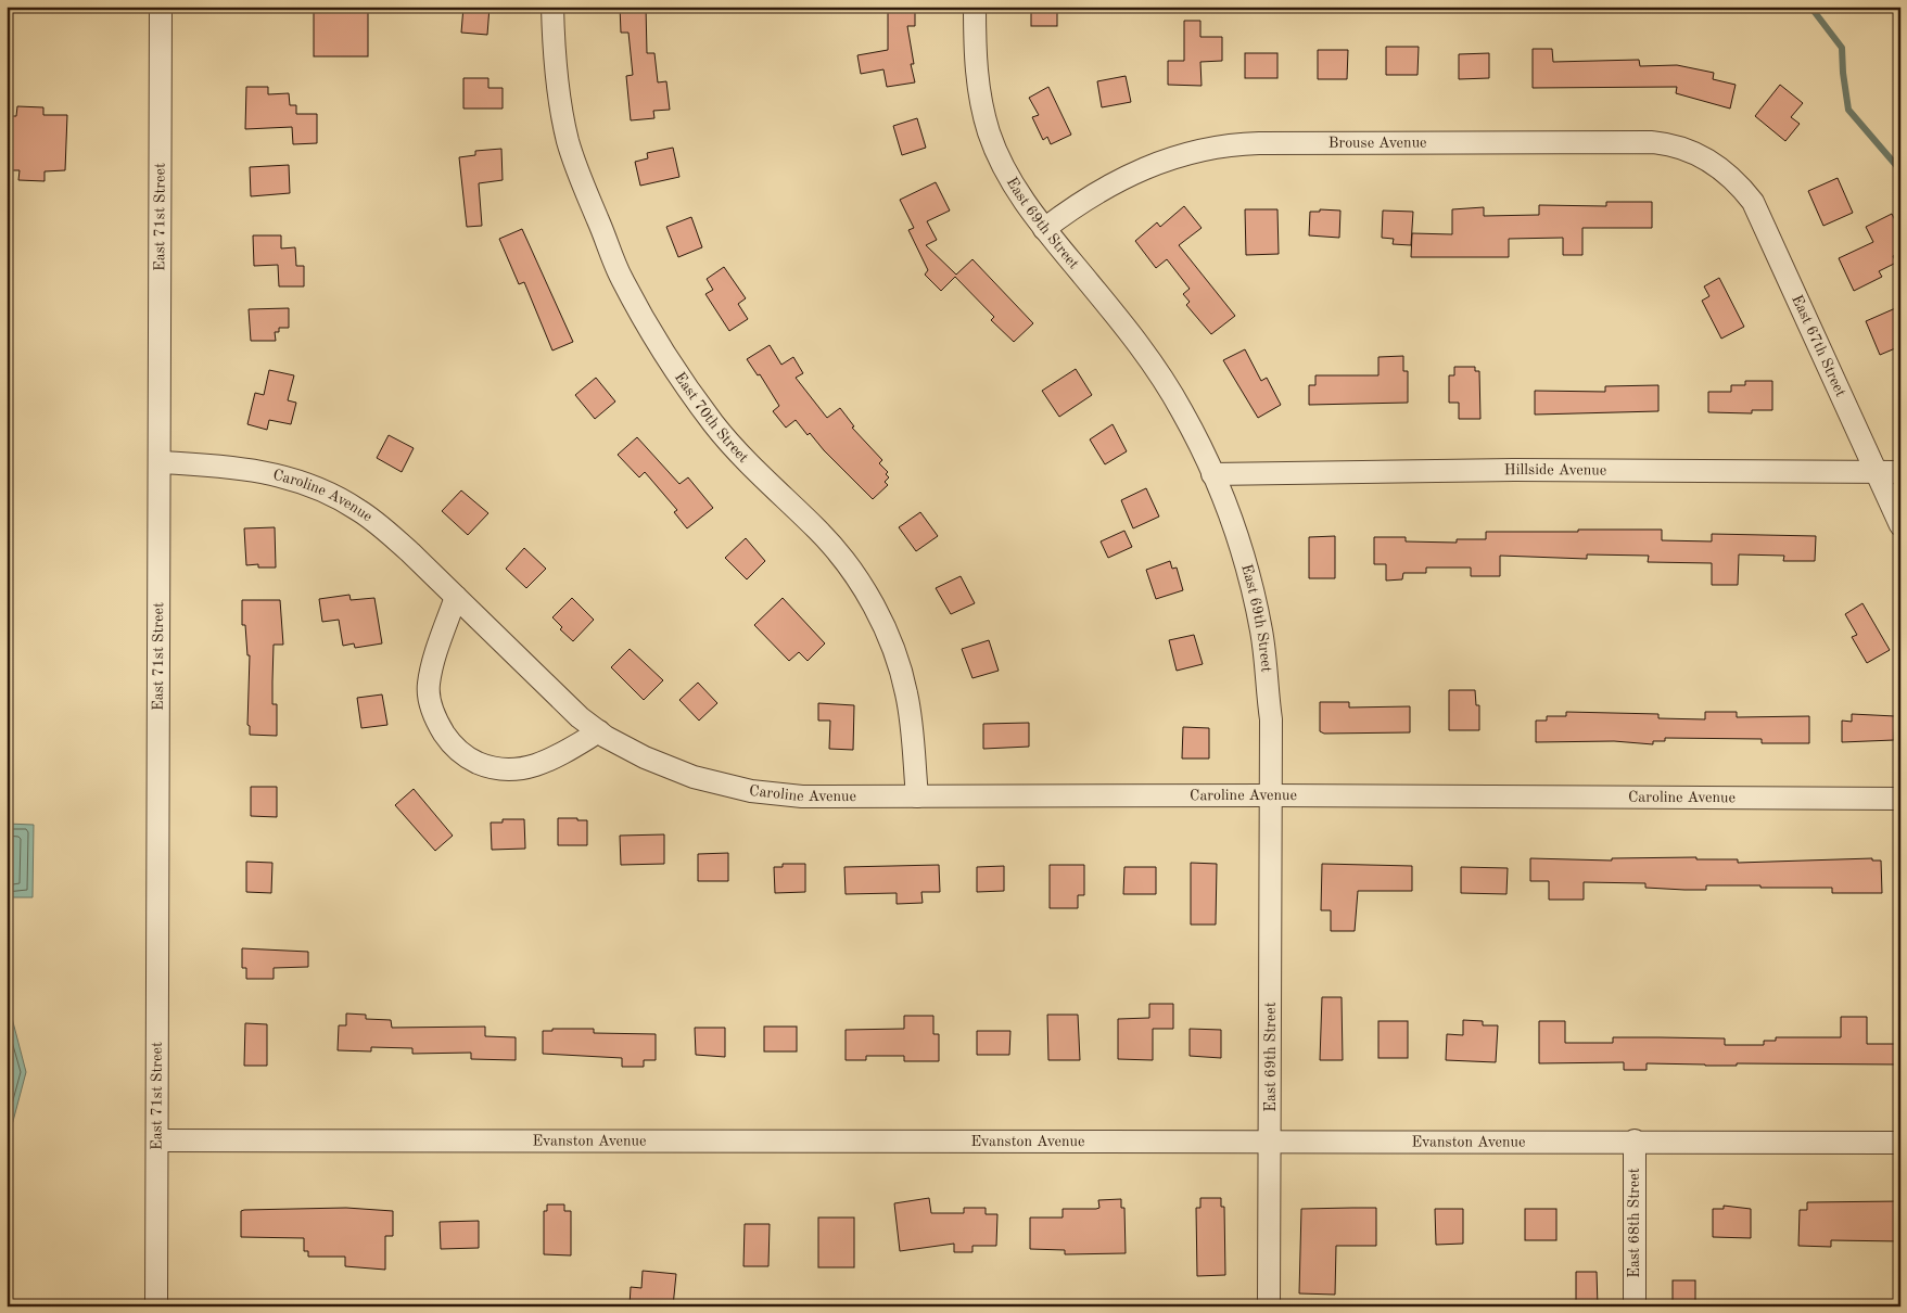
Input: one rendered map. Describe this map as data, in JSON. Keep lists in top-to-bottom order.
{
  "streets": {
    "street": [
      "Brouse Avenue",
      "East 71st Street",
      "East 69th Street",
      "East 67th Street",
      "East 70th Street",
      "Hillside Avenue",
      "Caroline Avenue",
      "Evanston Avenue",
      "East 68th Street"
    ]
  },
  "crossings": [
    ["Brouse Avenue", "East 69th Street"],
    ["Brouse Avenue", "East 67th Street"],
    ["East 71st Street", "Caroline Avenue"],
    ["East 71st Street", "Evanston Avenue"],
    ["East 69th Street", "Hillside Avenue"],
    ["East 69th Street", "Caroline Avenue"],
    ["East 69th Street", "Evanston Avenue"],
    ["East 67th Street", "Hillside Avenue"],
    ["East 70th Street", "Caroline Avenue"],
    ["Evanston Avenue", "East 68th Street"]
  ]
}
